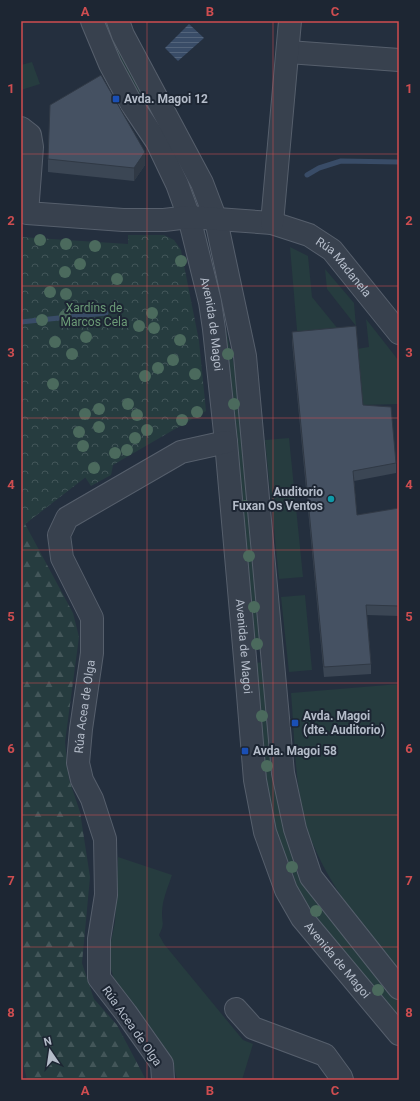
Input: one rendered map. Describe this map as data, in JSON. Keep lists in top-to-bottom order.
{
  "streets": {
    "street": ["Rúa Madanela", "Avenida de Magoi", "Rúa Acea de Olga"]
  },
  "crossings": [
    ["Rúa Madanela", "Avenida de Magoi"],
    ["Avenida de Magoi", "Rúa Acea de Olga"]
  ],
  "parks": ["Xardíns de Marcos Cela"],
  "places": {
    "transit": ["Avda. Magoi 12", "Avda. Magoi (dte. Auditorio)", "Avda. Magoi 58"],
    "other": ["Auditorio Fuxan Os Ventos"]
  },
  "north": "top",
  "grid": {
    "columns": ["A", "B", "C"],
    "rows": [
      "1",
      "2",
      "3",
      "4",
      "5",
      "6",
      "7",
      "8"
    ]
  }
}
